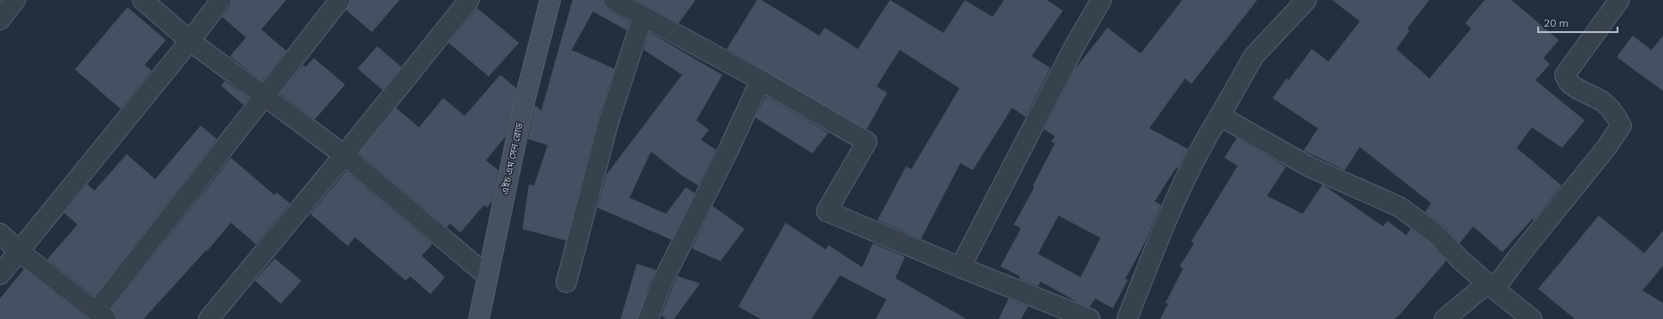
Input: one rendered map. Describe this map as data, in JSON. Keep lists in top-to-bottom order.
{
  "streets": {
    "main road": ["এইচ এম সেন রোড"]
  },
  "scale_bar": "20 m"
}
